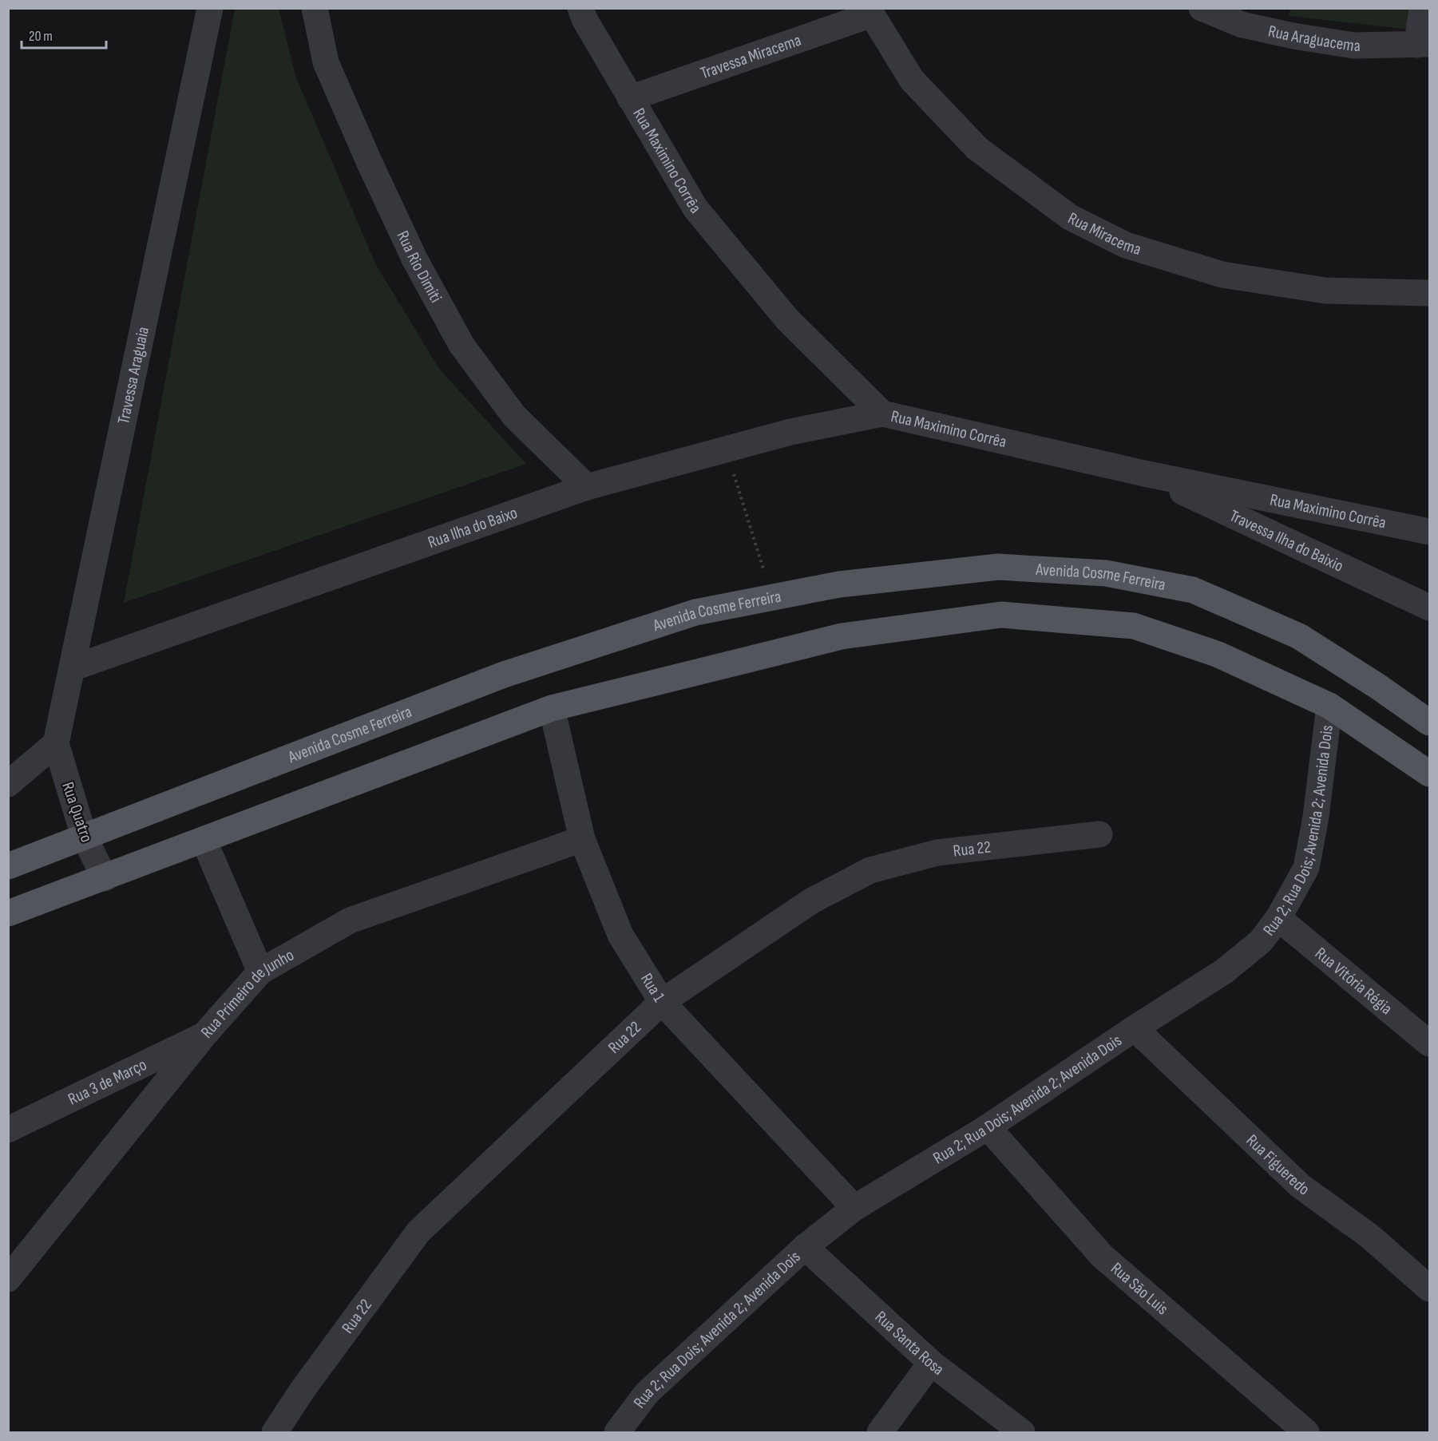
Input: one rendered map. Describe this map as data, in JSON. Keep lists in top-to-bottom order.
{
  "streets": {
    "main road": ["Avenida Cosme Ferreira"],
    "street": [
      "Rua Araguacema",
      "Travessa Miracema",
      "Rua Maximino Corrêa",
      "Rua Miracema",
      "Rua Rio Dimiti",
      "Travessa Araguaia",
      "Rua Ilha do Baixo",
      "Travessa Ilha do Baixio",
      "Rua Quatro",
      "Rua 2; Rua Dois; Avenida 2; Avenida Dois",
      "Rua 22",
      "Rua Vitória Régia",
      "Rua 1",
      "Rua Primeiro de Junho",
      "Rua 3 de Março",
      "Rua Figueredo",
      "Rua São Luis",
      "Rua Santa Rosa"
    ]
  },
  "crossings": [
    ["Travessa Miracema", "Rua Maximino Corrêa"],
    ["Travessa Miracema", "Rua Miracema"],
    ["Rua Maximino Corrêa", "Rua Ilha do Baixo"],
    ["Rua Maximino Corrêa", "Travessa Ilha do Baixio"],
    ["Rua Rio Dimiti", "Rua Ilha do Baixo"],
    ["Travessa Araguaia", "Rua Ilha do Baixo"],
    ["Travessa Araguaia", "Rua Quatro"],
    ["Avenida Cosme Ferreira", "Rua Quatro"],
    ["Rua 2; Rua Dois; Avenida 2; Avenida Dois", "Rua Vitória Régia"],
    ["Rua 2; Rua Dois; Avenida 2; Avenida Dois", "Rua 1"],
    ["Rua 2; Rua Dois; Avenida 2; Avenida Dois", "Rua Figueredo"],
    ["Rua 2; Rua Dois; Avenida 2; Avenida Dois", "Rua São Luis"],
    ["Rua 2; Rua Dois; Avenida 2; Avenida Dois", "Rua Santa Rosa"],
    ["Rua 22", "Rua 1"],
    ["Rua 1", "Rua Primeiro de Junho"],
    ["Rua Primeiro de Junho", "Rua 3 de Março"]
  ],
  "scale_bar": "20 m"
}
